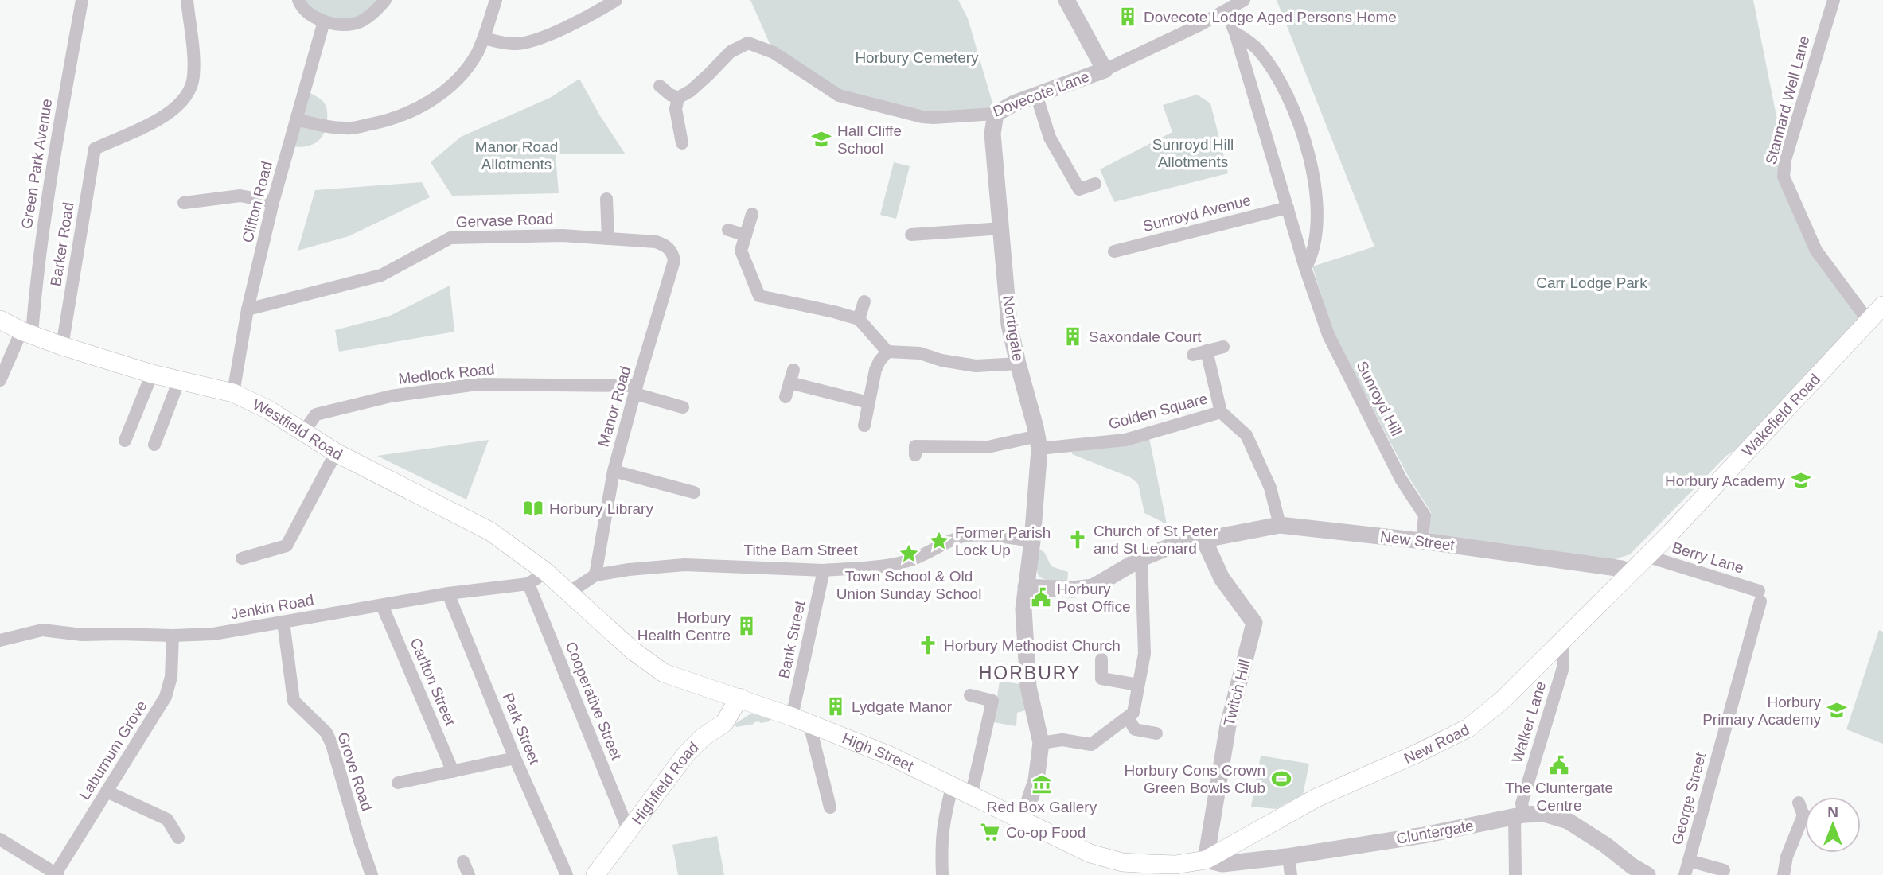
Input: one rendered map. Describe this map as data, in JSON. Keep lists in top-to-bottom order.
{
  "streets": {
    "main road": [
      "Wakefield Road",
      "Westfield Road",
      "New Road",
      "High Street",
      "Highfield Road"
    ],
    "street": [
      "Dovecote Lane",
      "Stannard Well Lane",
      "Green Park Avenue",
      "Clifton Road",
      "Sunroyd Avenue",
      "Gervase Road",
      "Barker Road",
      "Northgate",
      "Medlock Road",
      "Sunroyd Hill",
      "Manor Road",
      "Golden Square",
      "New Street",
      "Tithe Barn Street",
      "Berry Lane",
      "Jenkin Road",
      "Bank Street",
      "Carlton Street",
      "Twitch Hill",
      "Cooperative Street",
      "Walker Lane",
      "Park Street",
      "Laburnum Grove",
      "Grove Road",
      "George Street",
      "Cluntergate"
    ]
  },
  "crossings": [
    ["Dovecote Lane", "Northgate"],
    ["Dovecote Lane", "Sunroyd Hill"],
    ["Stannard Well Lane", "Wakefield Road"],
    ["Green Park Avenue", "Westfield Road"],
    ["Clifton Road", "Gervase Road"],
    ["Clifton Road", "Westfield Road"],
    ["Sunroyd Avenue", "Sunroyd Hill"],
    ["Gervase Road", "Manor Road"],
    ["Barker Road", "Westfield Road"],
    ["Northgate", "Golden Square"],
    ["Northgate", "New Street"],
    ["Northgate", "Tithe Barn Street"],
    ["Northgate", "High Street"],
    ["Medlock Road", "Manor Road"],
    ["Medlock Road", "Westfield Road"],
    ["Sunroyd Hill", "New Street"],
    ["Manor Road", "Tithe Barn Street"],
    ["Golden Square", "New Street"],
    ["Wakefield Road", "New Street"],
    ["Wakefield Road", "Berry Lane"],
    ["Wakefield Road", "New Road"],
    ["Westfield Road", "Tithe Barn Street"],
    ["Westfield Road", "Jenkin Road"],
    ["Westfield Road", "High Street"],
    ["New Street", "Twitch Hill"],
    ["New Street", "New Road"],
    ["Tithe Barn Street", "Bank Street"],
    ["Tithe Barn Street", "High Street"],
    ["Berry Lane", "George Street"],
    ["Jenkin Road", "Carlton Street"],
    ["Jenkin Road", "Cooperative Street"],
    ["Jenkin Road", "Park Street"],
    ["Jenkin Road", "Laburnum Grove"],
    ["Jenkin Road", "Grove Road"],
    ["Bank Street", "High Street"],
    ["Twitch Hill", "New Road"],
    ["Twitch Hill", "High Street"],
    ["Twitch Hill", "Cluntergate"],
    ["Cooperative Street", "Highfield Road"],
    ["Walker Lane", "New Road"],
    ["Walker Lane", "Cluntergate"],
    ["New Road", "High Street"],
    ["New Road", "Cluntergate"],
    ["High Street", "Highfield Road"],
    ["High Street", "Cluntergate"]
  ],
  "districts": ["HORBURY"],
  "parks": [
    "Horbury Cemetery",
    "Sunroyd Hill Allotments",
    "Manor Road Allotments",
    "Carr Lodge Park"
  ],
  "places": {
    "building": [
      "Dovecote Lodge Aged Persons Home",
      "Saxondale Court",
      "Horbury Health Centre",
      "Lydgate Manor"
    ],
    "school or university": ["Hall Cliffe School", "Horbury Academy", "Horbury Primary Academy"],
    "library": ["Horbury Library"],
    "church": ["Church of St Peter and St Leonard", "Horbury Methodist Church"],
    "place": ["Former Parish Lock Up", "Town School & Old Union Sunday School"],
    "public building": ["Horbury Post Office", "The Cluntergate Centre"],
    "sports": ["Horbury Cons Crown Green Bowls Club"],
    "museum": ["Red Box Gallery"],
    "supermarket": ["Co-op Food"]
  },
  "north": "top"
}
